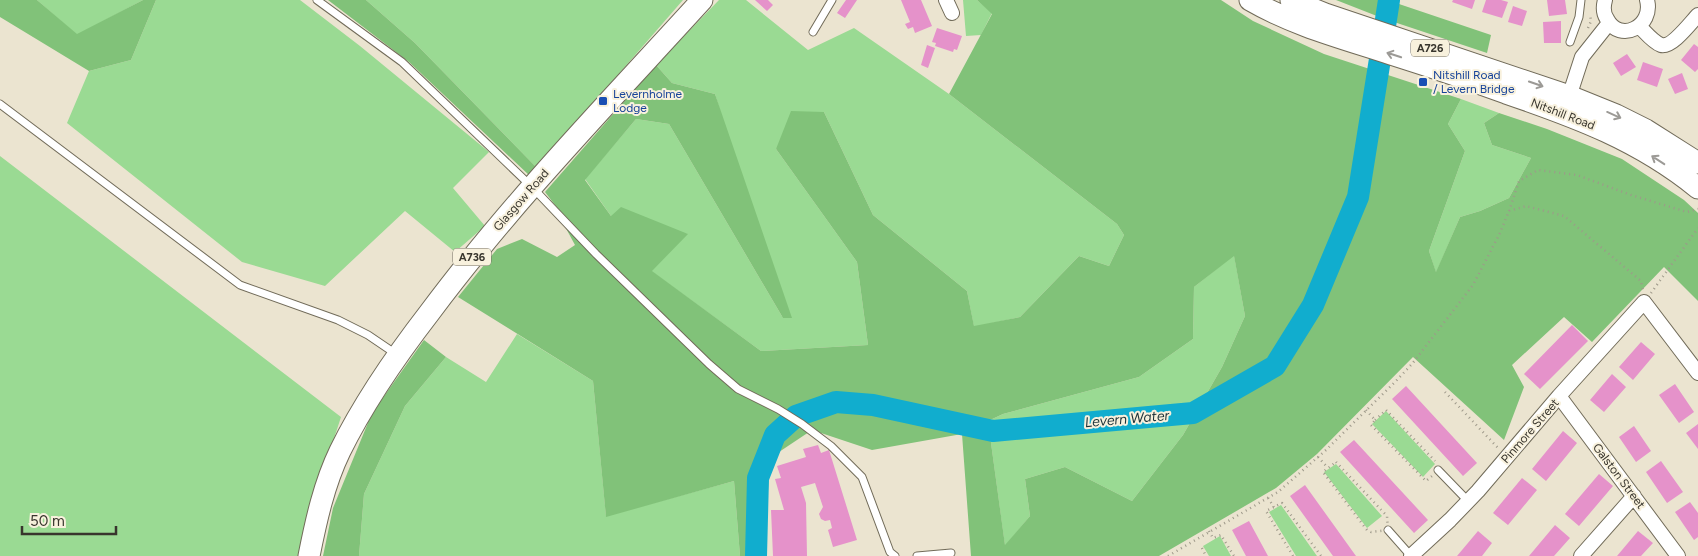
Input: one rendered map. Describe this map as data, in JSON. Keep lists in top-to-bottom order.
{
  "streets": {
    "main road": [
      "A726",
      "Nitshill Road",
      "Glasgow Road",
      "A736"
    ],
    "street": ["Pinmore Street", "Galston Street"]
  },
  "crossings": [
    ["Pinmore Street", "Galston Street"]
  ],
  "water": ["Levern Water"],
  "places": {
    "transit": ["Nitshill Road / Levern Bridge", "Levernholme Lodge"]
  },
  "scale_bar": "50 m"
}
